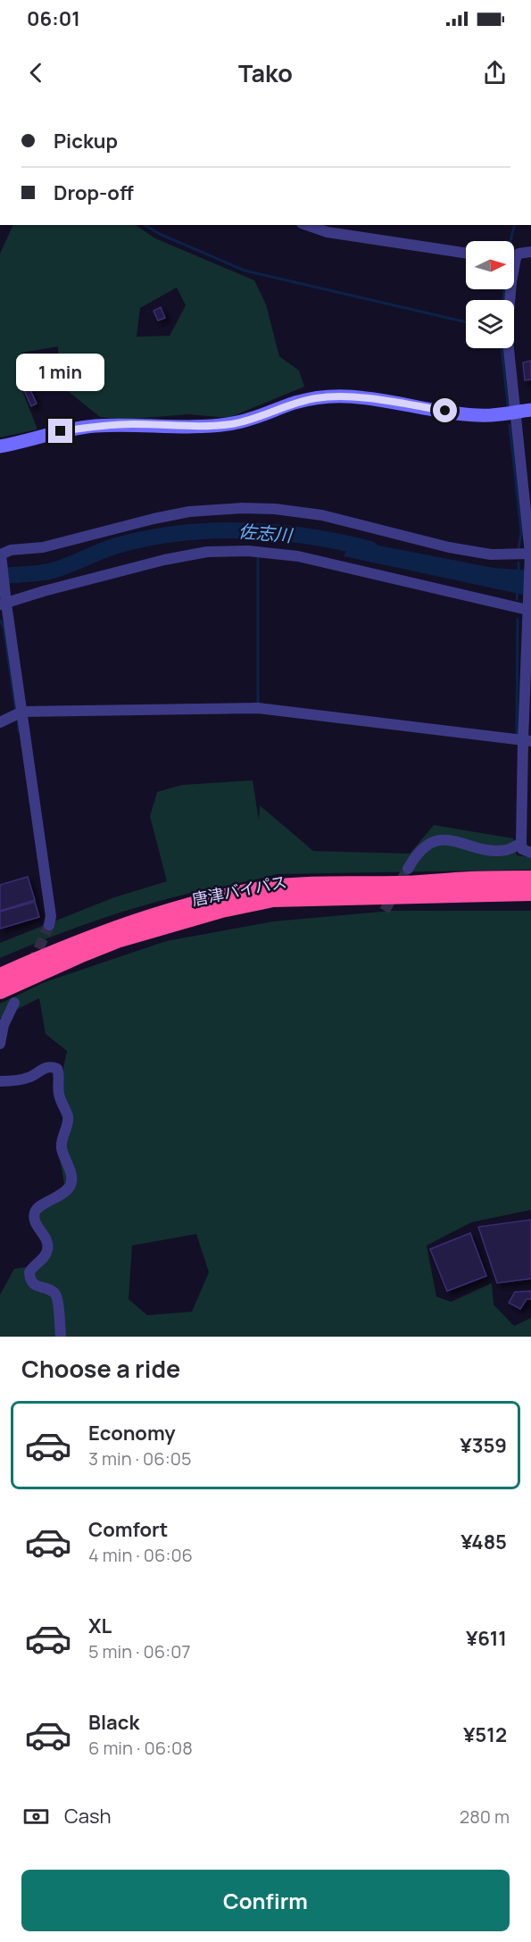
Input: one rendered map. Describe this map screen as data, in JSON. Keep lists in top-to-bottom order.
{
  "streets": {
    "highway": ["唐津バイパス"]
  },
  "water": ["佐志川"],
  "north": "right",
  "page": {
    "status": "06:01",
    "header": "Tako",
    "banner": ["Pickup", "Drop-off"],
    "bubble": "1 min",
    "heading": "Choose a ride",
    "list": [
      {
        "name": "Economy",
        "note": "3 min · 06:05",
        "value": "¥359"
      },
      {
        "name": "Comfort",
        "note": "4 min · 06:06",
        "value": "¥485"
      },
      {
        "name": "XL",
        "note": "5 min · 06:07",
        "value": "¥611"
      },
      {
        "name": "Black",
        "note": "6 min · 06:08",
        "value": "¥512"
      }
    ],
    "pay": ["Cash", "280 m"],
    "buttons": "Confirm"
  }
}
